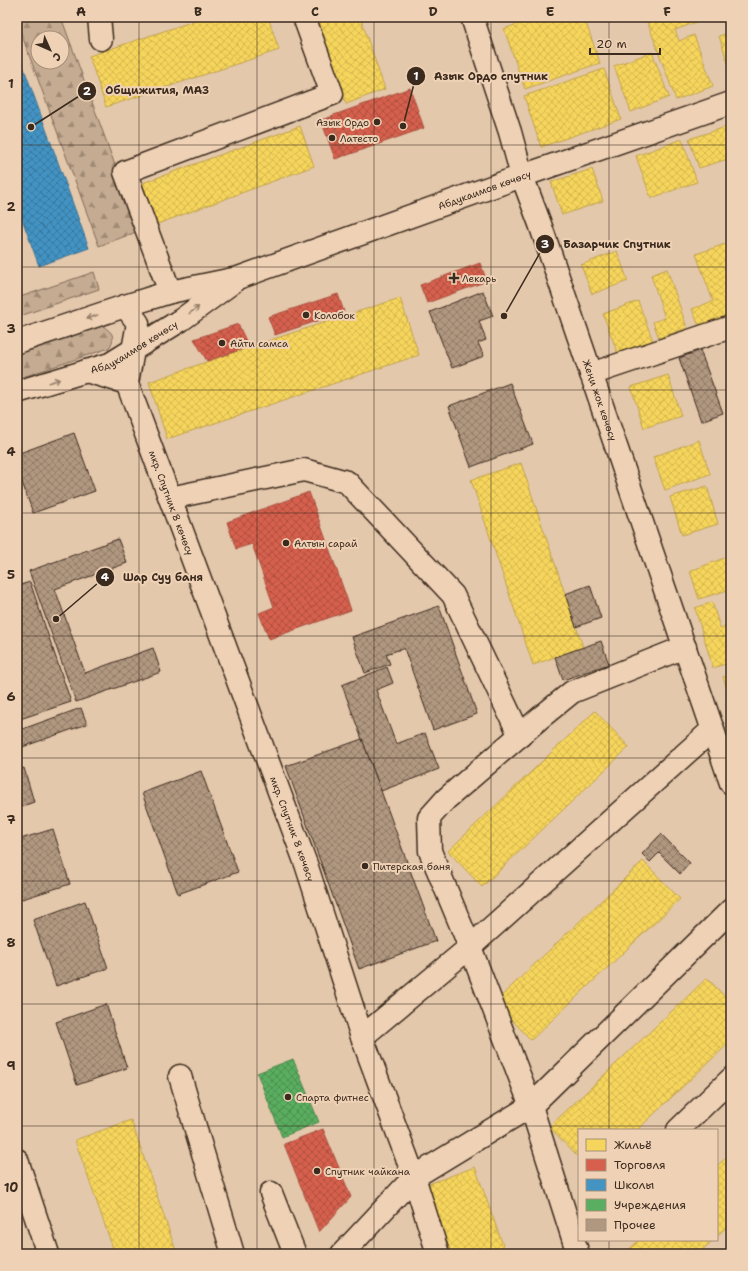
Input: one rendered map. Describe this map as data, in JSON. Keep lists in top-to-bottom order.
{
  "streets": {
    "main road": ["Абдукаимов көчөсү", "Жеңи жок көчөсү", "мкр. Спутник 8 көчөсү"]
  },
  "crossings": [
    ["Абдукаимов көчөсү", "Жеңи жок көчөсү"]
  ],
  "places": {
    "other": [
      "Азык Ордо",
      "Азык Ордо спутник",
      "Общижития, МАЗ",
      "Латесто",
      "Колобок",
      "Базарчик Спутник",
      "Айти самса",
      "Алтын сарай",
      "Шар Суу баня",
      "Питерская баня",
      "Спарта фитнес",
      "Спутник чайкана"
    ],
    "health": ["Лекарь"]
  },
  "legend": [
    "Жильё",
    "Торговля",
    "Школы",
    "Учреждения",
    "Прочее"
  ],
  "scale_bar": "20 m",
  "north": "bottom right",
  "grid": {
    "columns": [
      "A",
      "B",
      "C",
      "D",
      "E",
      "F"
    ],
    "rows": [
      "1",
      "2",
      "3",
      "4",
      "5",
      "6",
      "7",
      "8",
      "9",
      "10"
    ]
  }
}
